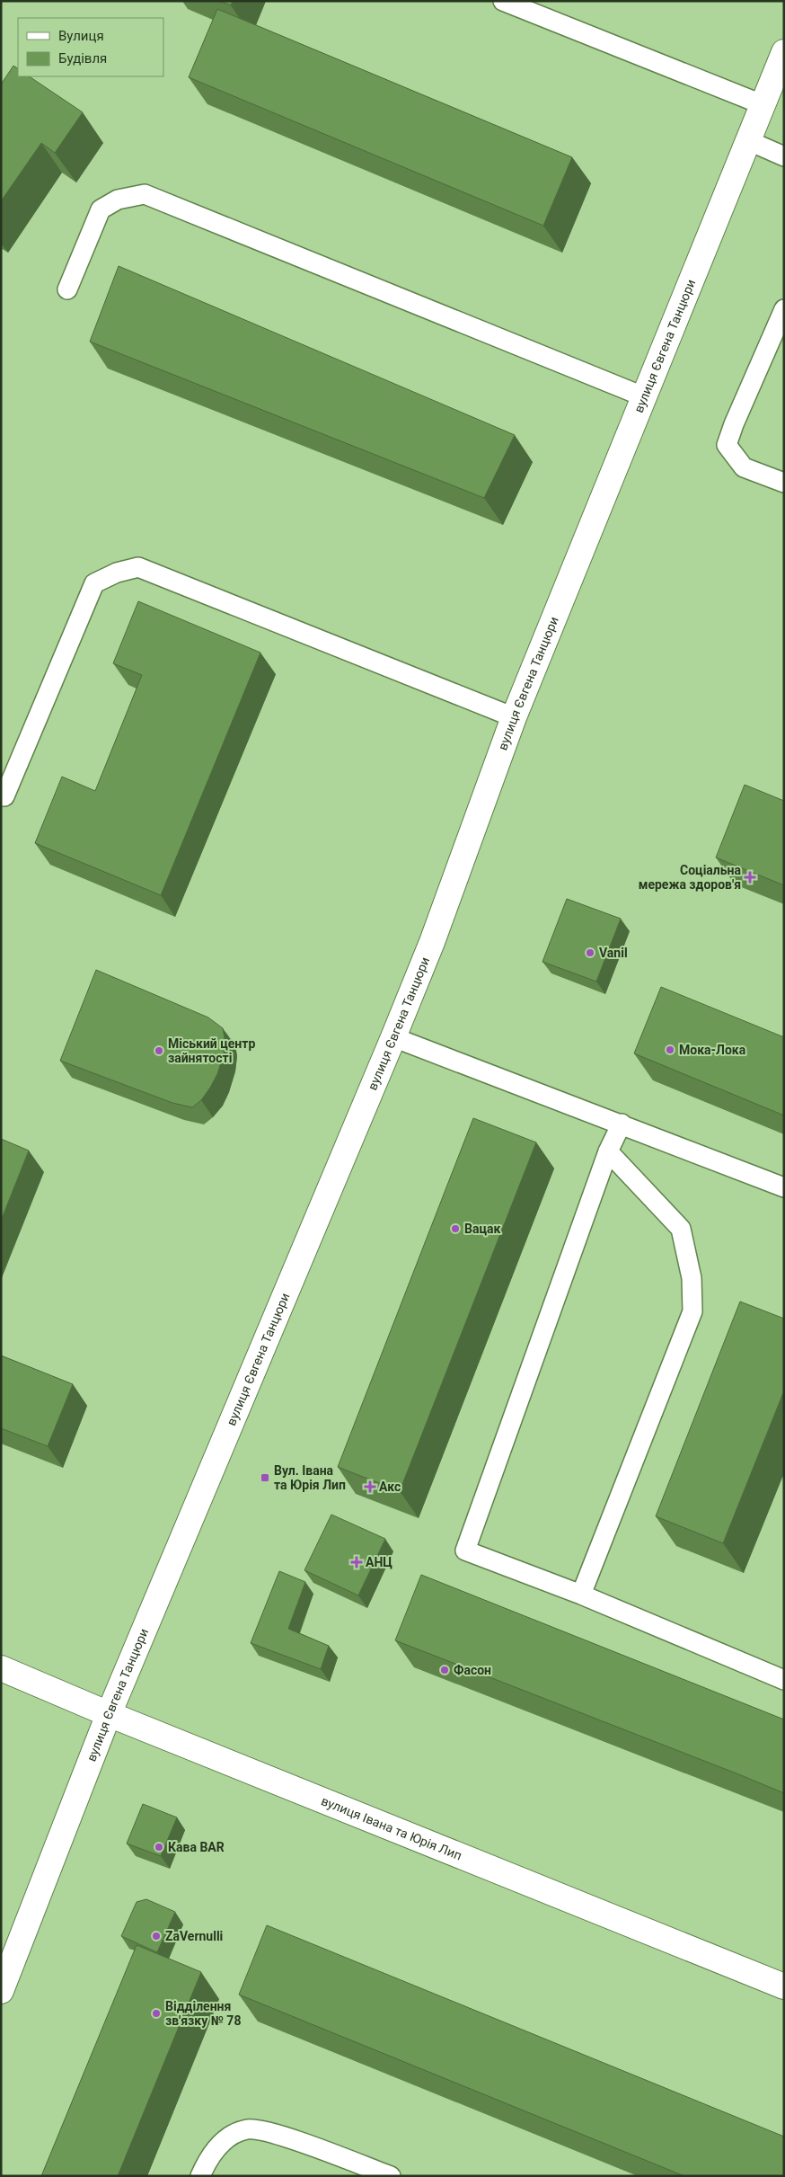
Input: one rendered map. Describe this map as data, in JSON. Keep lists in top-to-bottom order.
{
  "streets": {
    "street": ["вулиця Євгена Танцюри", "вулиця Івана та Юрія Лип"]
  },
  "crossings": [
    ["вулиця Євгена Танцюри", "вулиця Івана та Юрія Лип"]
  ],
  "places": {
    "health": ["Соціальна мережа здоров'я", "Акс", "АНЦ"],
    "other": [
      "Vanil",
      "Мока-Лока",
      "Міський центр зайнятості",
      "Вацак",
      "Фасон",
      "Кава BAR",
      "ZaVernulli",
      "Відділення зв'язку № 78"
    ],
    "transit": ["Вул. Івана та Юрія Лип"]
  },
  "legend": ["Вулиця", "Будівля"]
}
